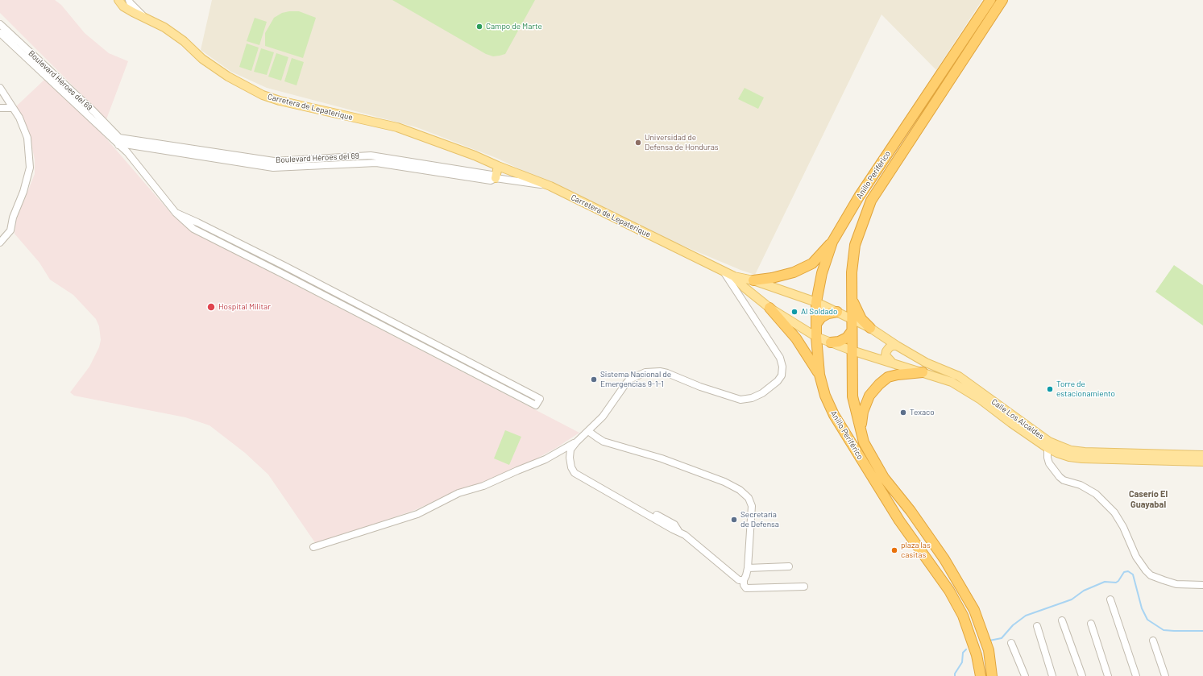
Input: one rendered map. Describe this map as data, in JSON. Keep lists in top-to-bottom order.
{
  "streets": {
    "highway": ["Anillo Periférico"],
    "main road": ["Carretera de Lepaterique", "Calle Los Alcaldes"],
    "street": ["Boulevard Héroes del 69"]
  },
  "crossings": [
    ["Boulevard Héroes del 69", "Carretera de Lepaterique"],
    ["Carretera de Lepaterique", "Anillo Periférico"],
    ["Carretera de Lepaterique", "Calle Los Alcaldes"],
    ["Anillo Periférico", "Calle Los Alcaldes"]
  ],
  "districts": ["Caserío El Guayabal"],
  "places": [
    "Campo de Marte",
    "Universidad de Defensa de Honduras",
    "Hospital Militar",
    "Al Soldado",
    "Sistema Nacional de Emergencias 9-1-1",
    "Torre de estacionamiento",
    "Texaco",
    "Secretaría de Defensa",
    "plaza las casitas"
  ]
}
